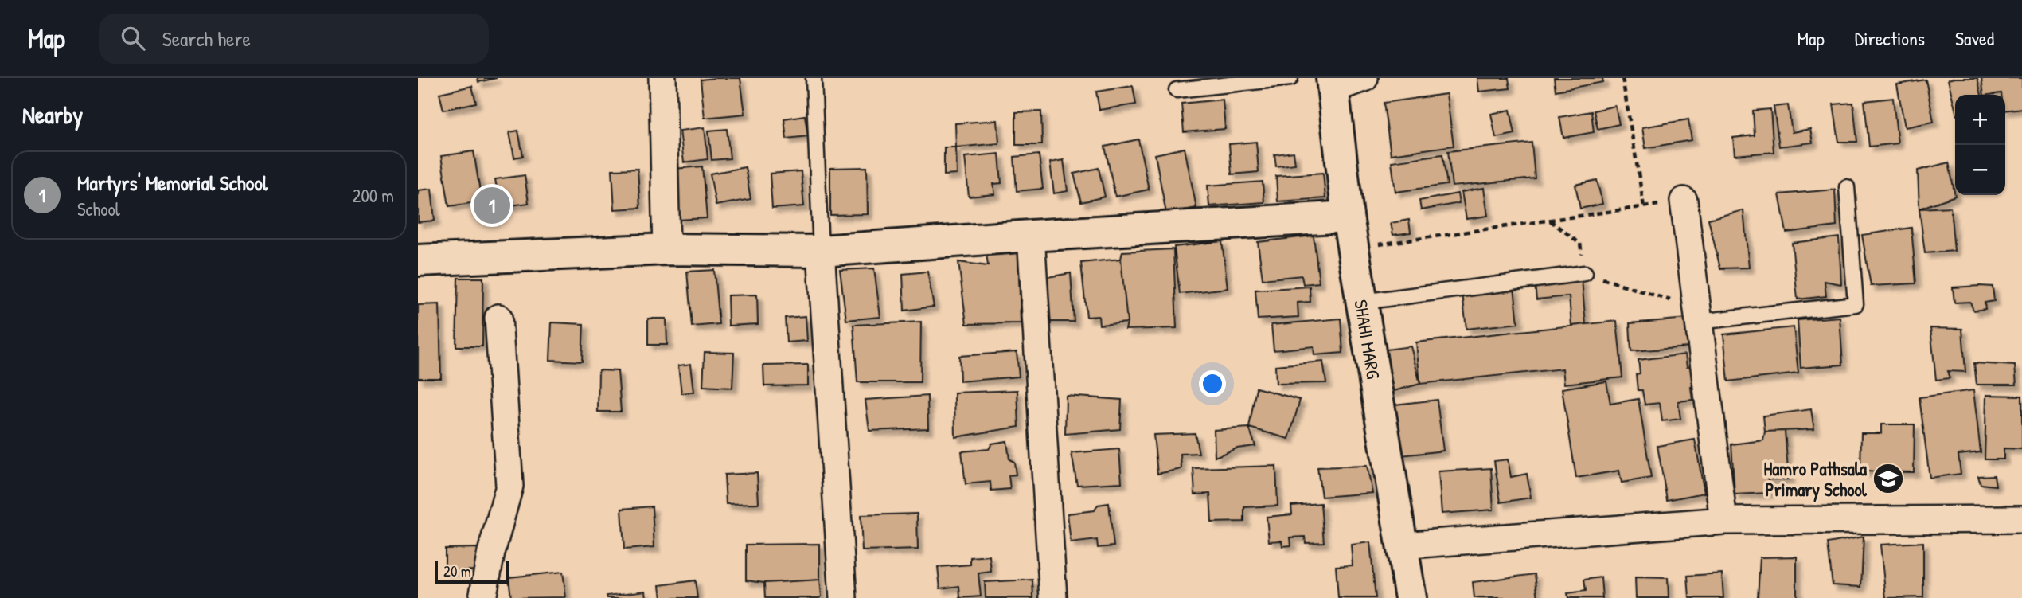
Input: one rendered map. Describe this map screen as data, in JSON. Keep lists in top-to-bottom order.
{
  "streets": {
    "street": ["SHAHI MARG"]
  },
  "places": {
    "school or university": ["Hamro Pathsala Primary School"]
  },
  "scale_bar": "20 m",
  "page": {
    "header": "Map",
    "search": "Search here",
    "nav": ["Map", "Directions", "Saved"],
    "heading": "Nearby",
    "map_buttons": ["+", "−"],
    "list": [
      {
        "mark": "1",
        "name": "Martyrs' Memorial School",
        "note": "School",
        "value": "200 m"
      }
    ],
    "pins": "1",
    "scale": "20 m"
  }
}
